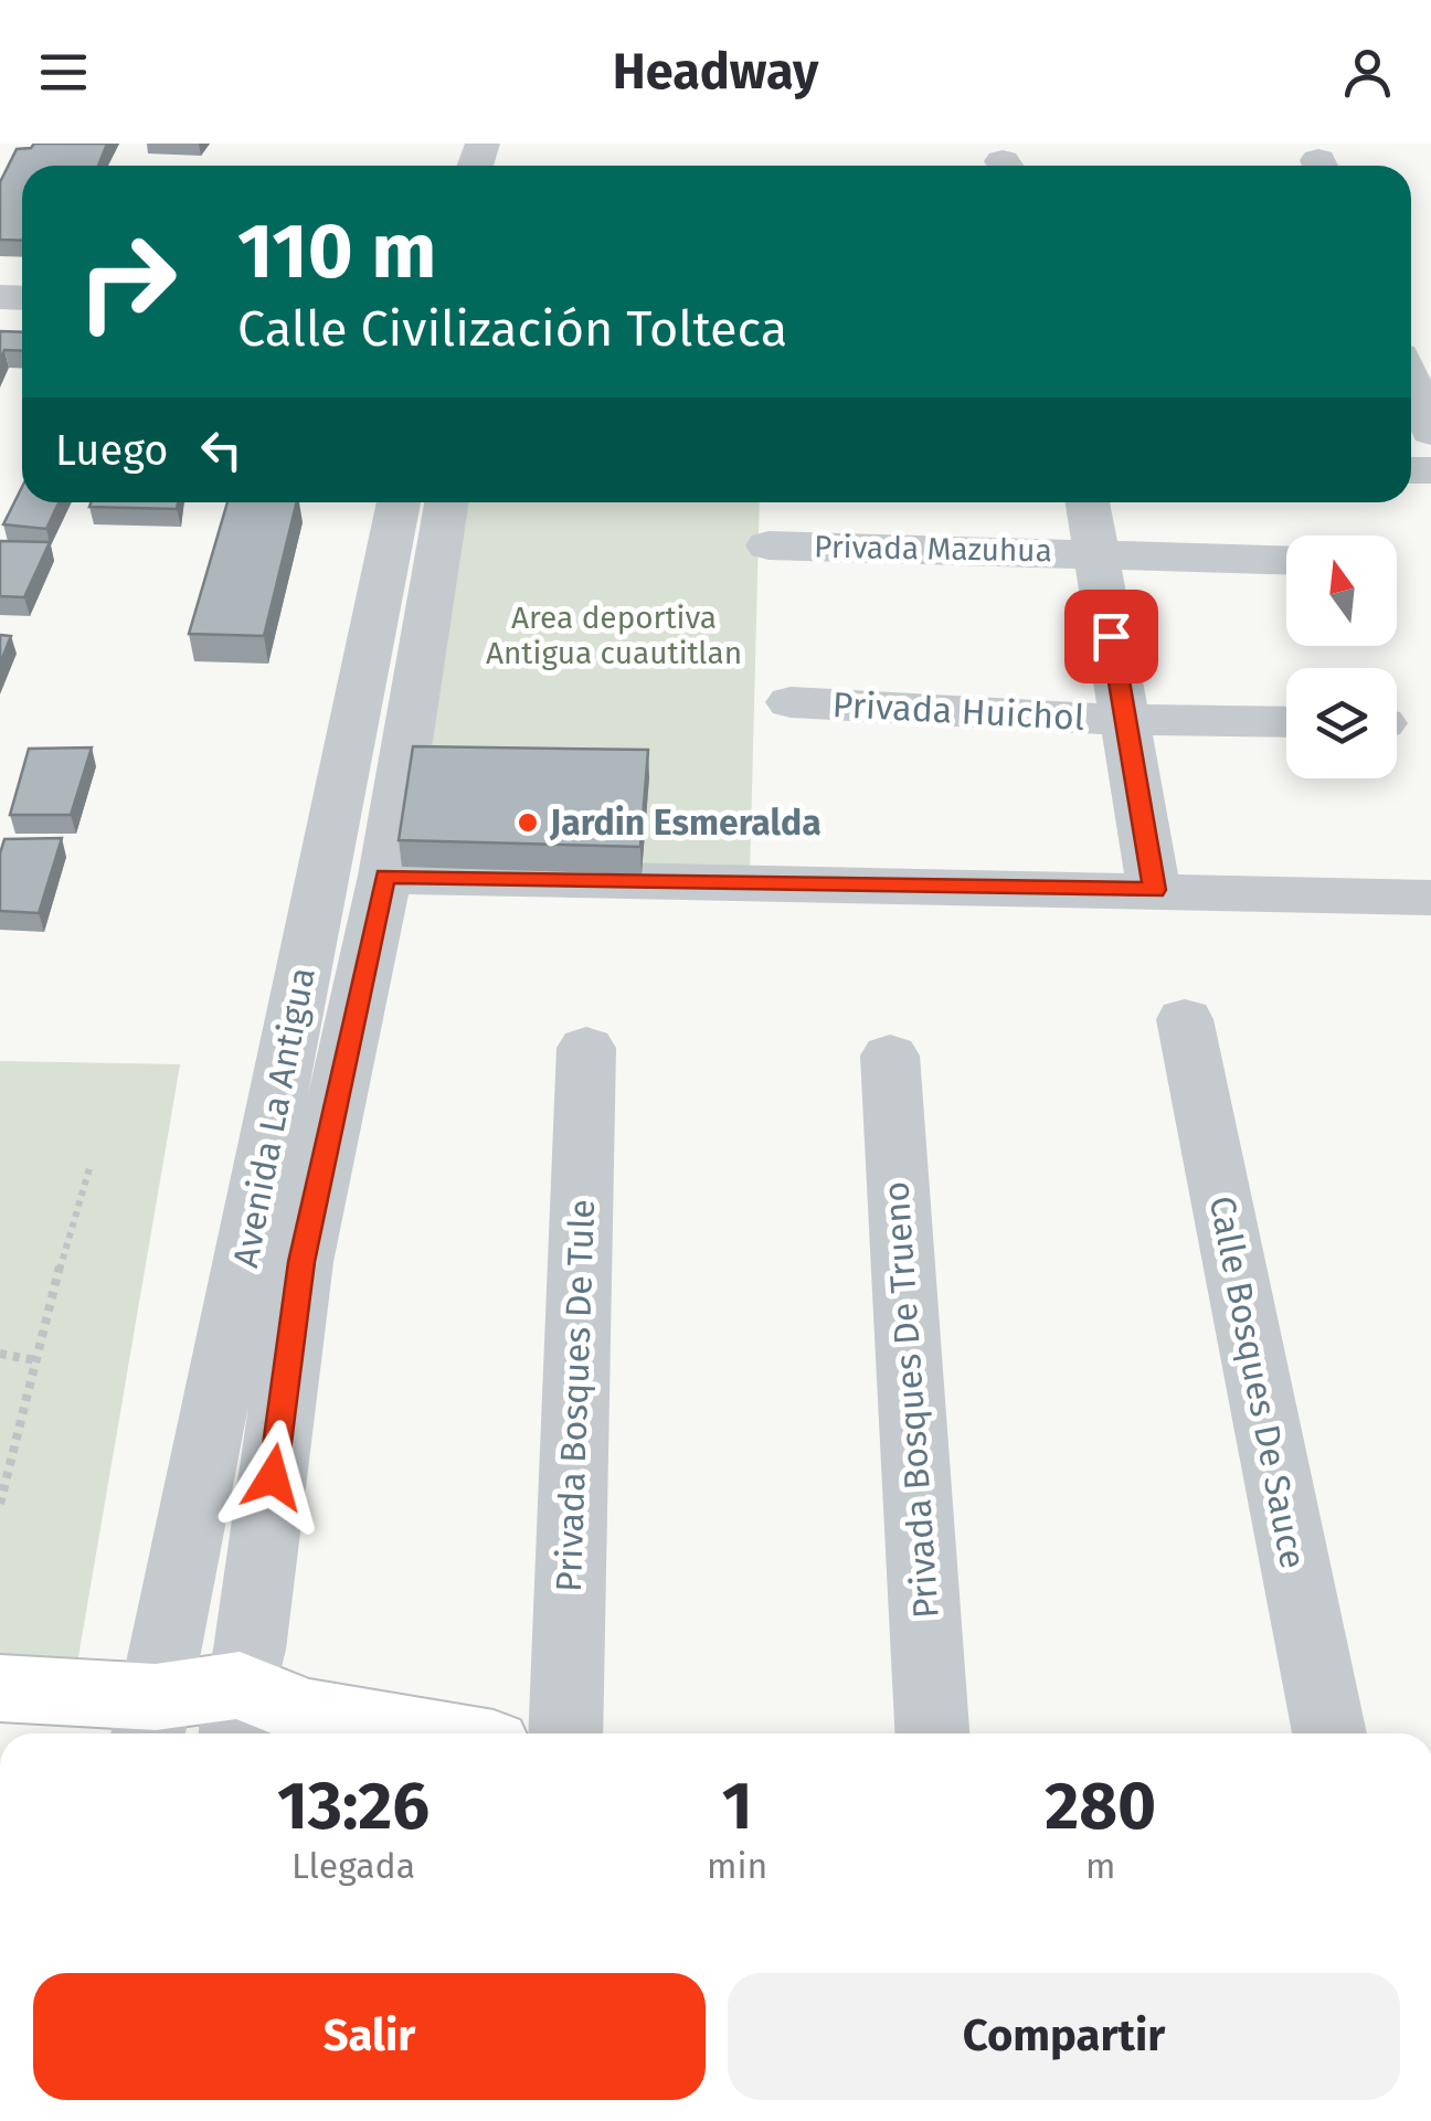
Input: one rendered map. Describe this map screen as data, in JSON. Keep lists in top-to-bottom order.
{
  "streets": {
    "street": [
      "Privada Mazuhua",
      "Privada Huichol",
      "Avenida La Antigua",
      "Calle Bosques De Sauce",
      "Privada Bosques De Tule",
      "Privada Bosques De Trueno"
    ]
  },
  "parks": ["Area deportiva Antigua cuautitlan"],
  "places": ["Jardin Esmeralda"],
  "north": "top",
  "page": {
    "header": "Headway",
    "turn": ["110 m", "Calle Civilización Tolteca"],
    "then": "Luego",
    "eta": [
      "13:26",
      "Llegada",
      "1",
      "min",
      "280",
      "m"
    ],
    "buttons": ["Salir", "Compartir"]
  }
}
